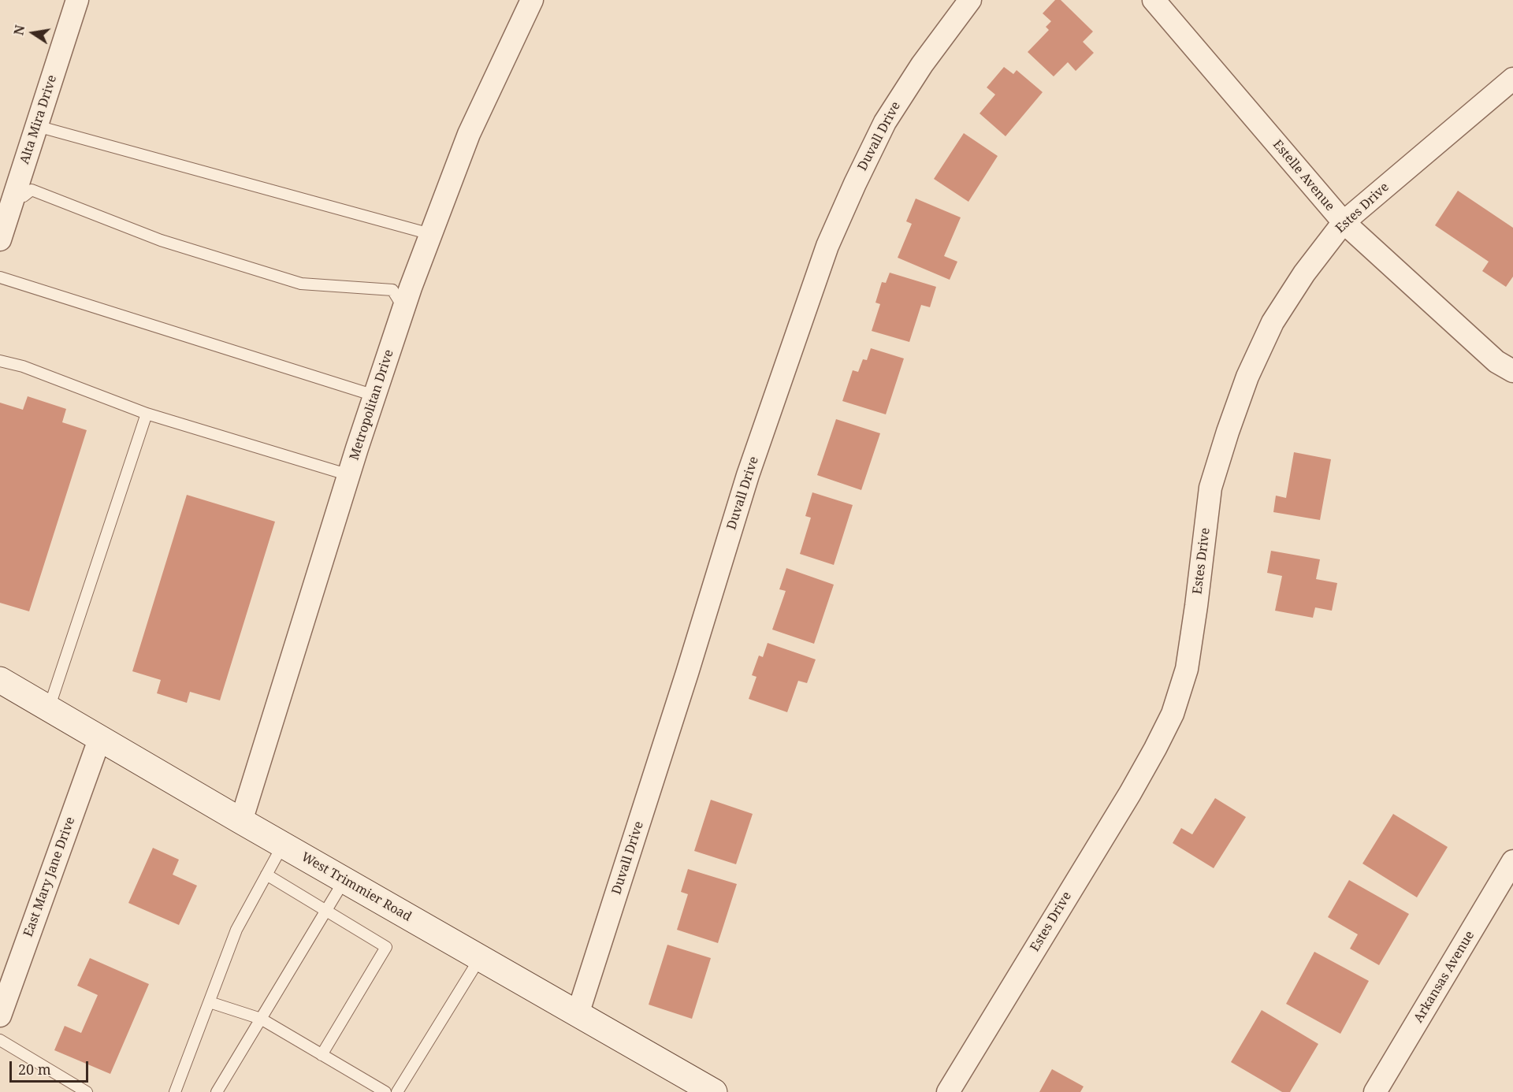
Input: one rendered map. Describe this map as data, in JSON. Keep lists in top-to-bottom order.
{
  "streets": {
    "street": [
      "Alta Mira Drive",
      "Duvall Drive",
      "Estelle Avenue",
      "Estes Drive",
      "Metropolitan Drive",
      "East Mary Jane Drive",
      "West Trimmier Road",
      "Arkansas Avenue"
    ]
  },
  "crossings": [
    ["Duvall Drive", "West Trimmier Road"],
    ["Estelle Avenue", "Estes Drive"],
    ["Metropolitan Drive", "West Trimmier Road"],
    ["East Mary Jane Drive", "West Trimmier Road"]
  ],
  "scale_bar": "20 m",
  "north": "left"
}
